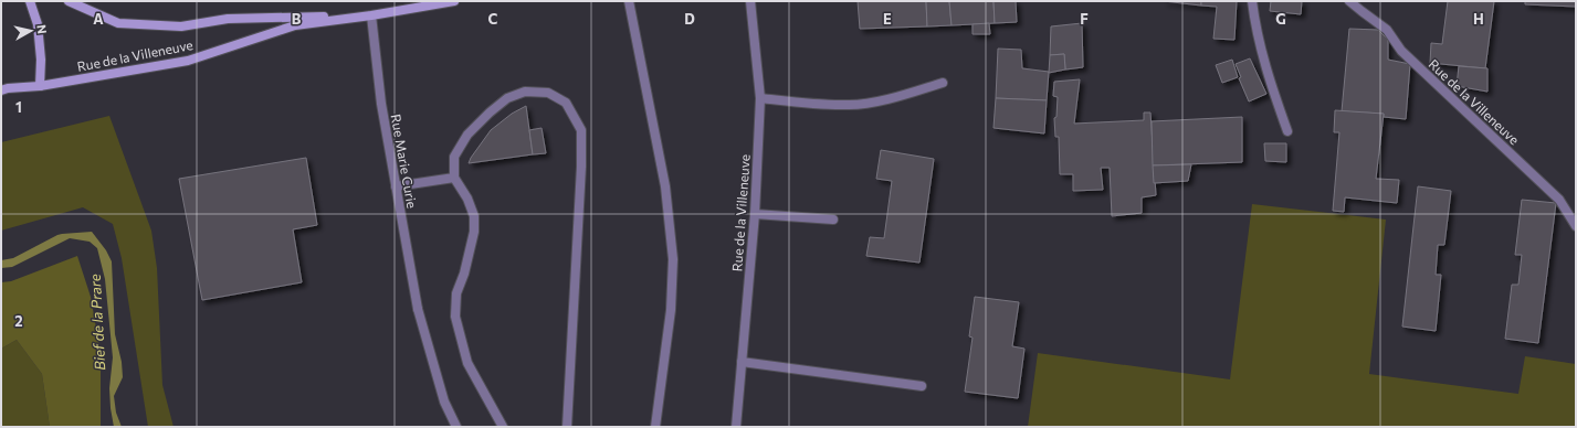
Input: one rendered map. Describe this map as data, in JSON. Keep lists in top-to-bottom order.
{
  "streets": {
    "main road": ["Rue de la Villeneuve"],
    "street": ["Rue Marie Curie"]
  },
  "crossings": [
    ["Rue de la Villeneuve", "Rue Marie Curie"]
  ],
  "water": ["Bief de la Prare"],
  "north": "right",
  "grid": {
    "columns": [
      "A",
      "B",
      "C",
      "D",
      "E",
      "F",
      "G",
      "H"
    ],
    "rows": ["1", "2"]
  }
}
